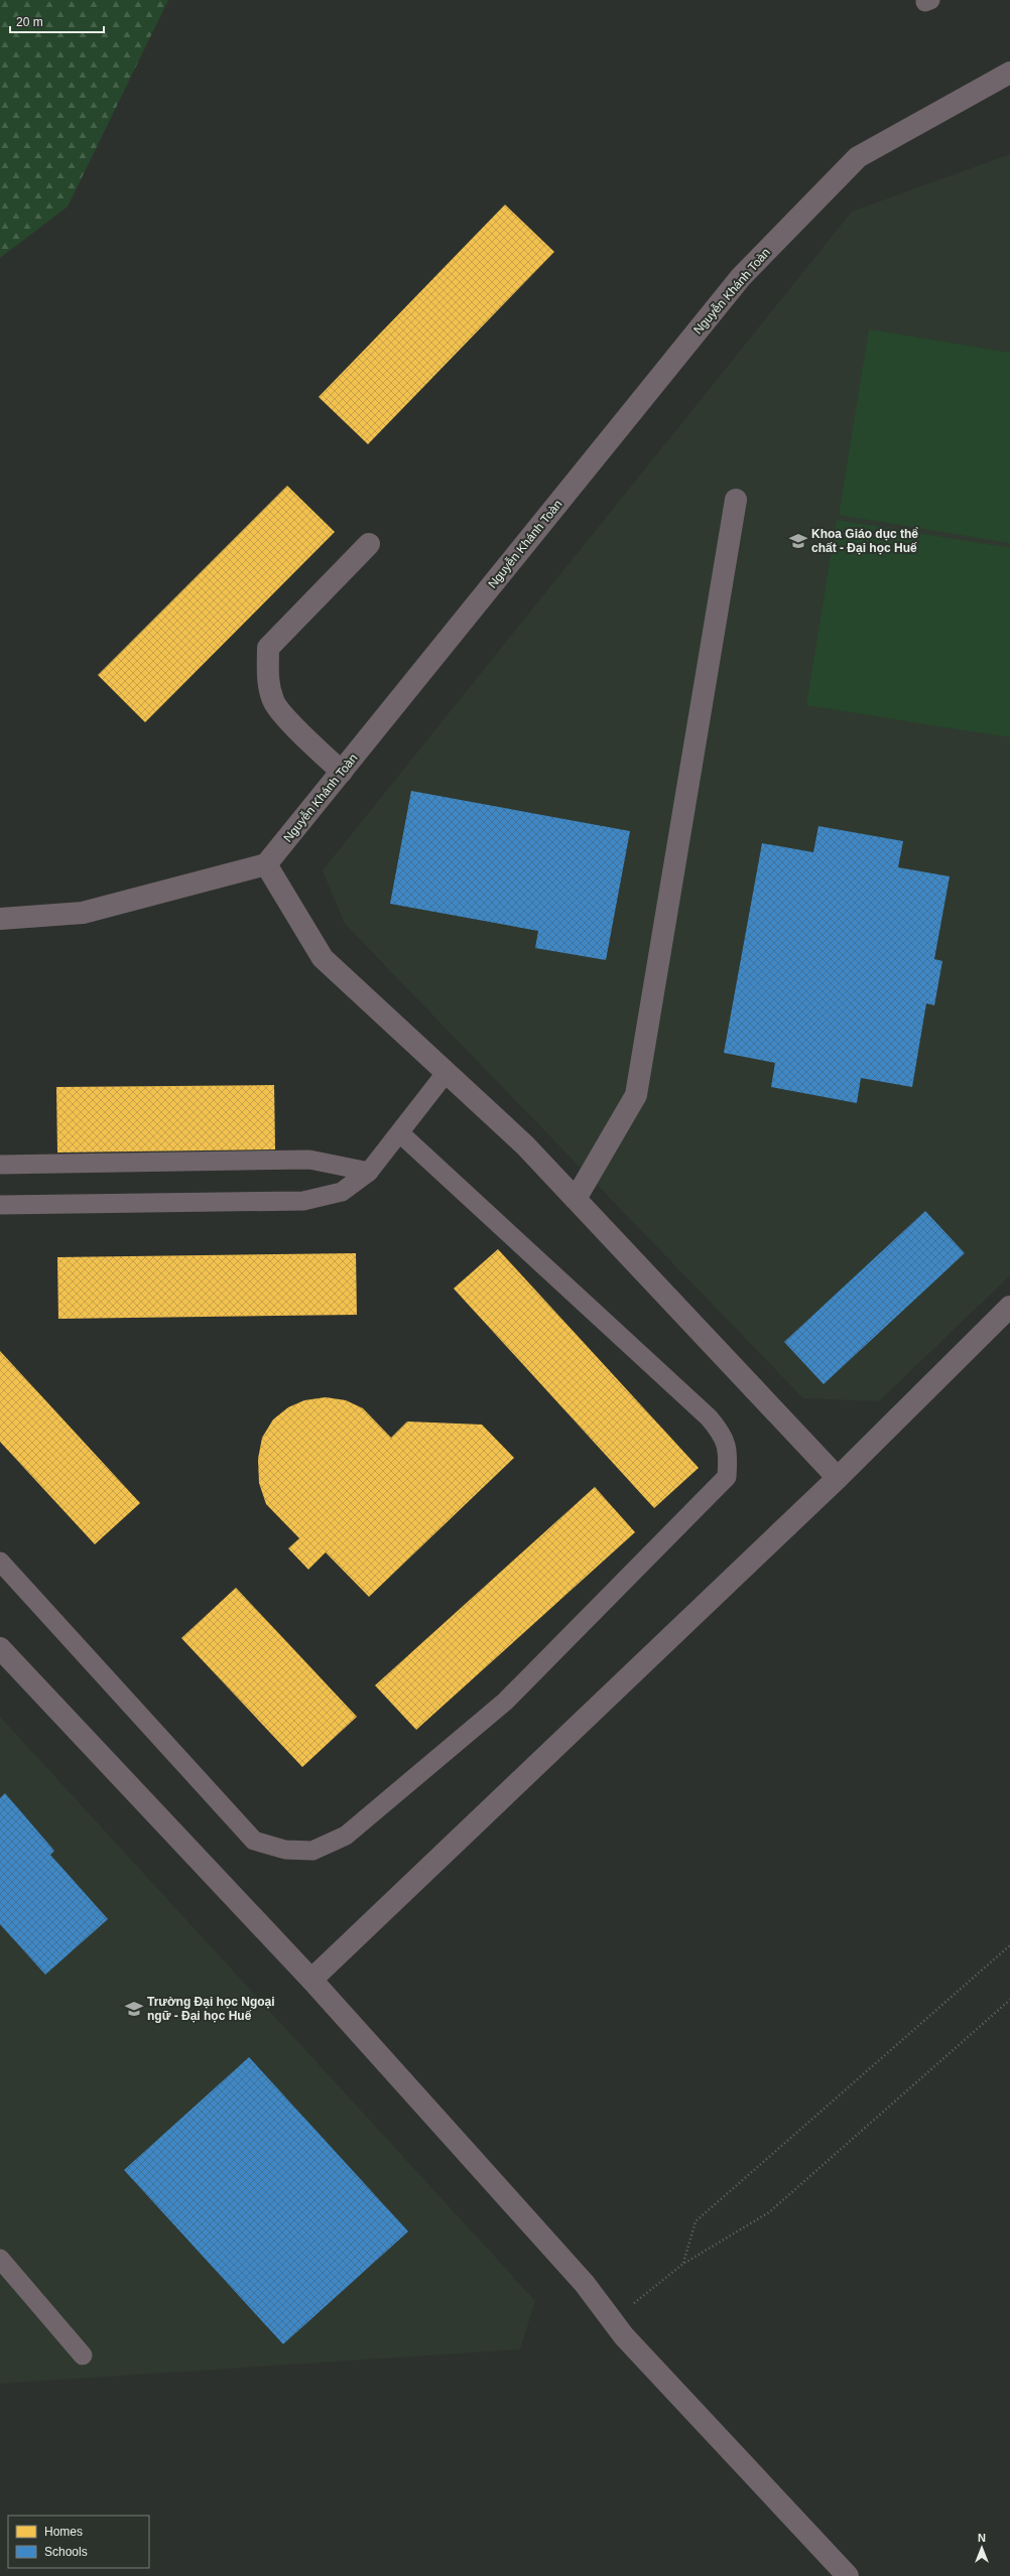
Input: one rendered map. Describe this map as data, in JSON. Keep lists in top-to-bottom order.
{
  "streets": {
    "street": ["Nguyễn Khánh Toàn"]
  },
  "places": {
    "school or university": ["Khoa Giáo dục thể chất - Đại học Huế", "Trường Đại học Ngoại ngữ - Đại học Huế"]
  },
  "legend": ["Homes", "Schools"],
  "scale_bar": "20 m",
  "north": "top"
}
